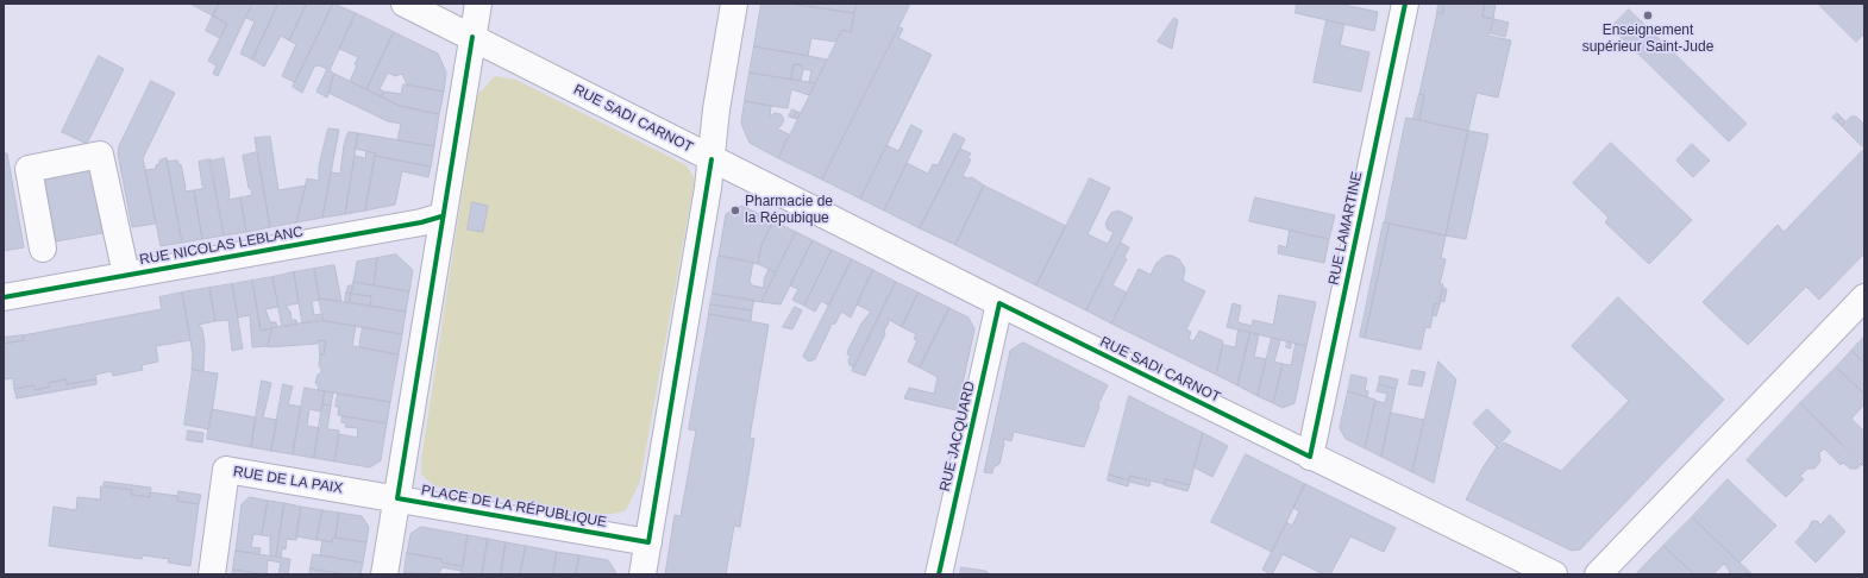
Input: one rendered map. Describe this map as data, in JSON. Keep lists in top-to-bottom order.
{
  "streets": {
    "street": [
      "RUE SADI CARNOT",
      "RUE LAMARTINE",
      "RUE NICOLAS LEBLANC",
      "RUE JACQUARD",
      "RUE DE LA PAIX",
      "PLACE DE LA RÉPUBLIQUE"
    ]
  },
  "crossings": [
    ["RUE SADI CARNOT", "RUE LAMARTINE"],
    ["RUE SADI CARNOT", "RUE JACQUARD"],
    ["RUE DE LA PAIX", "PLACE DE LA RÉPUBLIQUE"]
  ],
  "places": ["Enseignement supérieur Saint-Jude", "Pharmacie de la Répubique"]
}
